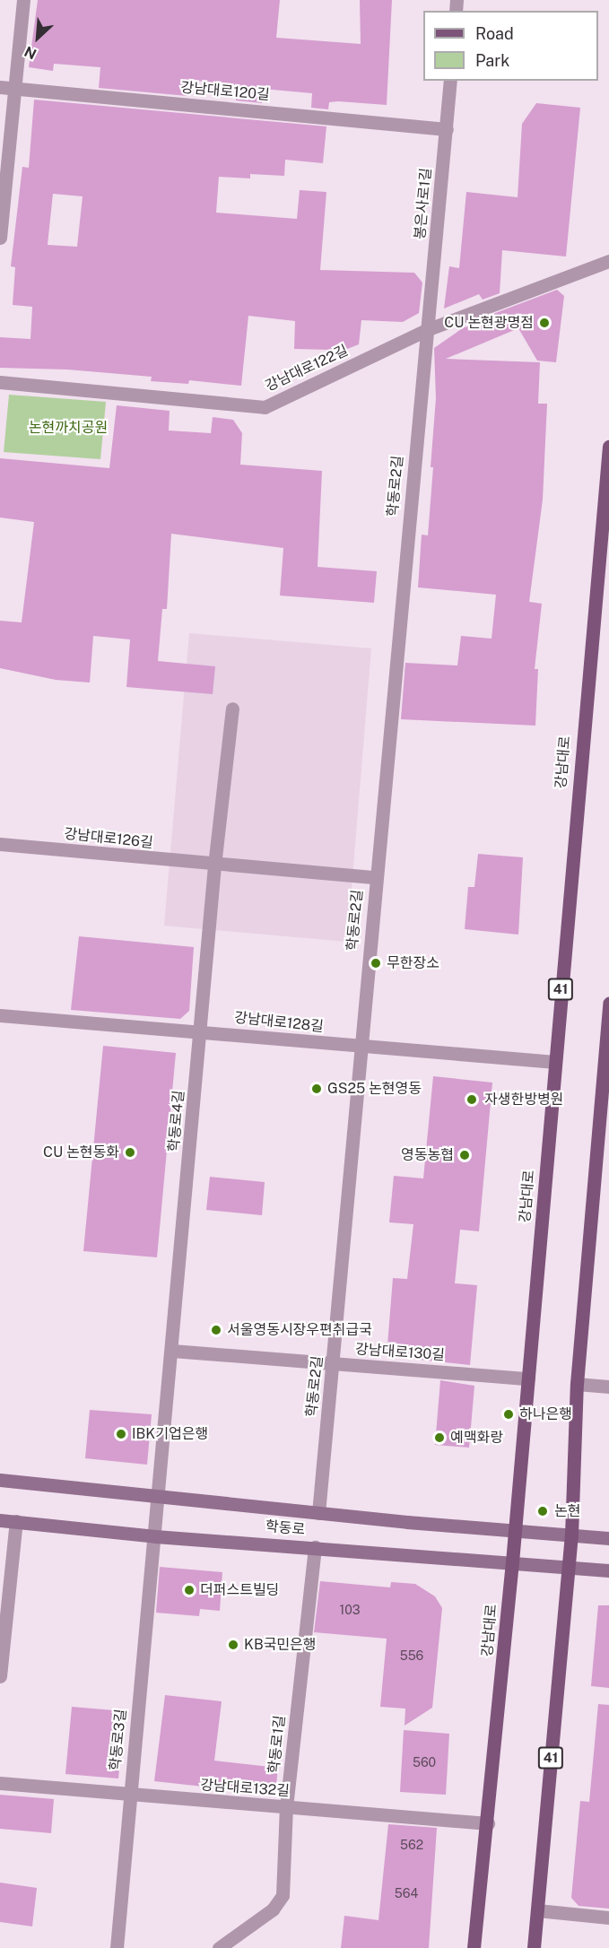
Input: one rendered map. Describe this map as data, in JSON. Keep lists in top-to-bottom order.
{
  "streets": {
    "main road": ["강남대로", "41", "학동로"],
    "street": [
      "강남대로120길",
      "봉은사로1길",
      "강남대로122길",
      "학동로2길",
      "강남대로126길",
      "강남대로128길",
      "학동로4길",
      "강남대로130길",
      "학동로3길",
      "학동로1길",
      "강남대로132길"
    ]
  },
  "crossings": [
    ["강남대로120길", "봉은사로1길"],
    ["봉은사로1길", "강남대로122길"],
    ["봉은사로1길", "학동로2길"],
    ["강남대로122길", "학동로2길"],
    ["학동로2길", "강남대로126길"],
    ["학동로2길", "강남대로128길"],
    ["학동로2길", "강남대로130길"],
    ["학동로2길", "학동로"],
    ["강남대로", "강남대로128길"],
    ["강남대로", "강남대로130길"],
    ["강남대로", "학동로"],
    ["강남대로", "강남대로132길"],
    ["강남대로126길", "학동로4길"],
    ["41", "학동로"],
    ["강남대로128길", "학동로4길"],
    ["학동로4길", "강남대로130길"],
    ["학동로4길", "학동로"],
    ["학동로4길", "학동로3길"],
    ["학동로", "학동로3길"],
    ["학동로", "학동로1길"],
    ["학동로3길", "강남대로132길"],
    ["학동로1길", "강남대로132길"]
  ],
  "parks": ["논현까치공원"],
  "places": [
    "CU 논현광명점",
    "무한장소",
    "GS25 논현영동",
    "자생한방병원",
    "CU 논현동화",
    "영동농협",
    "서울영동시장우편취급국",
    "하나은행",
    "IBK기업은행",
    "예맥화랑",
    "논현",
    "더퍼스트빌딩",
    "KB국민은행"
  ],
  "house_numbers": [
    "103",
    "556",
    "560",
    "562",
    "564"
  ],
  "legend": ["Road", "Park"],
  "north": "bottom left"
}
